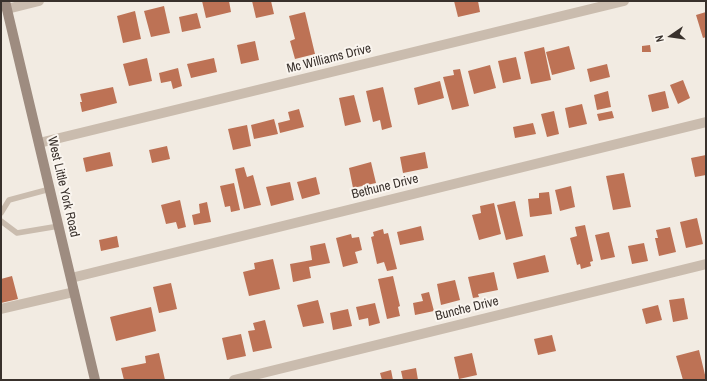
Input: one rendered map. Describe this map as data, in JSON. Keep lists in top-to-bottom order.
{
  "streets": {
    "street": [
      "Mc Williams Drive",
      "West Little York Road",
      "Bethune Drive",
      "Bunche Drive"
    ]
  },
  "crossings": [
    ["Mc Williams Drive", "West Little York Road"],
    ["West Little York Road", "Bethune Drive"]
  ],
  "north": "left"
}
